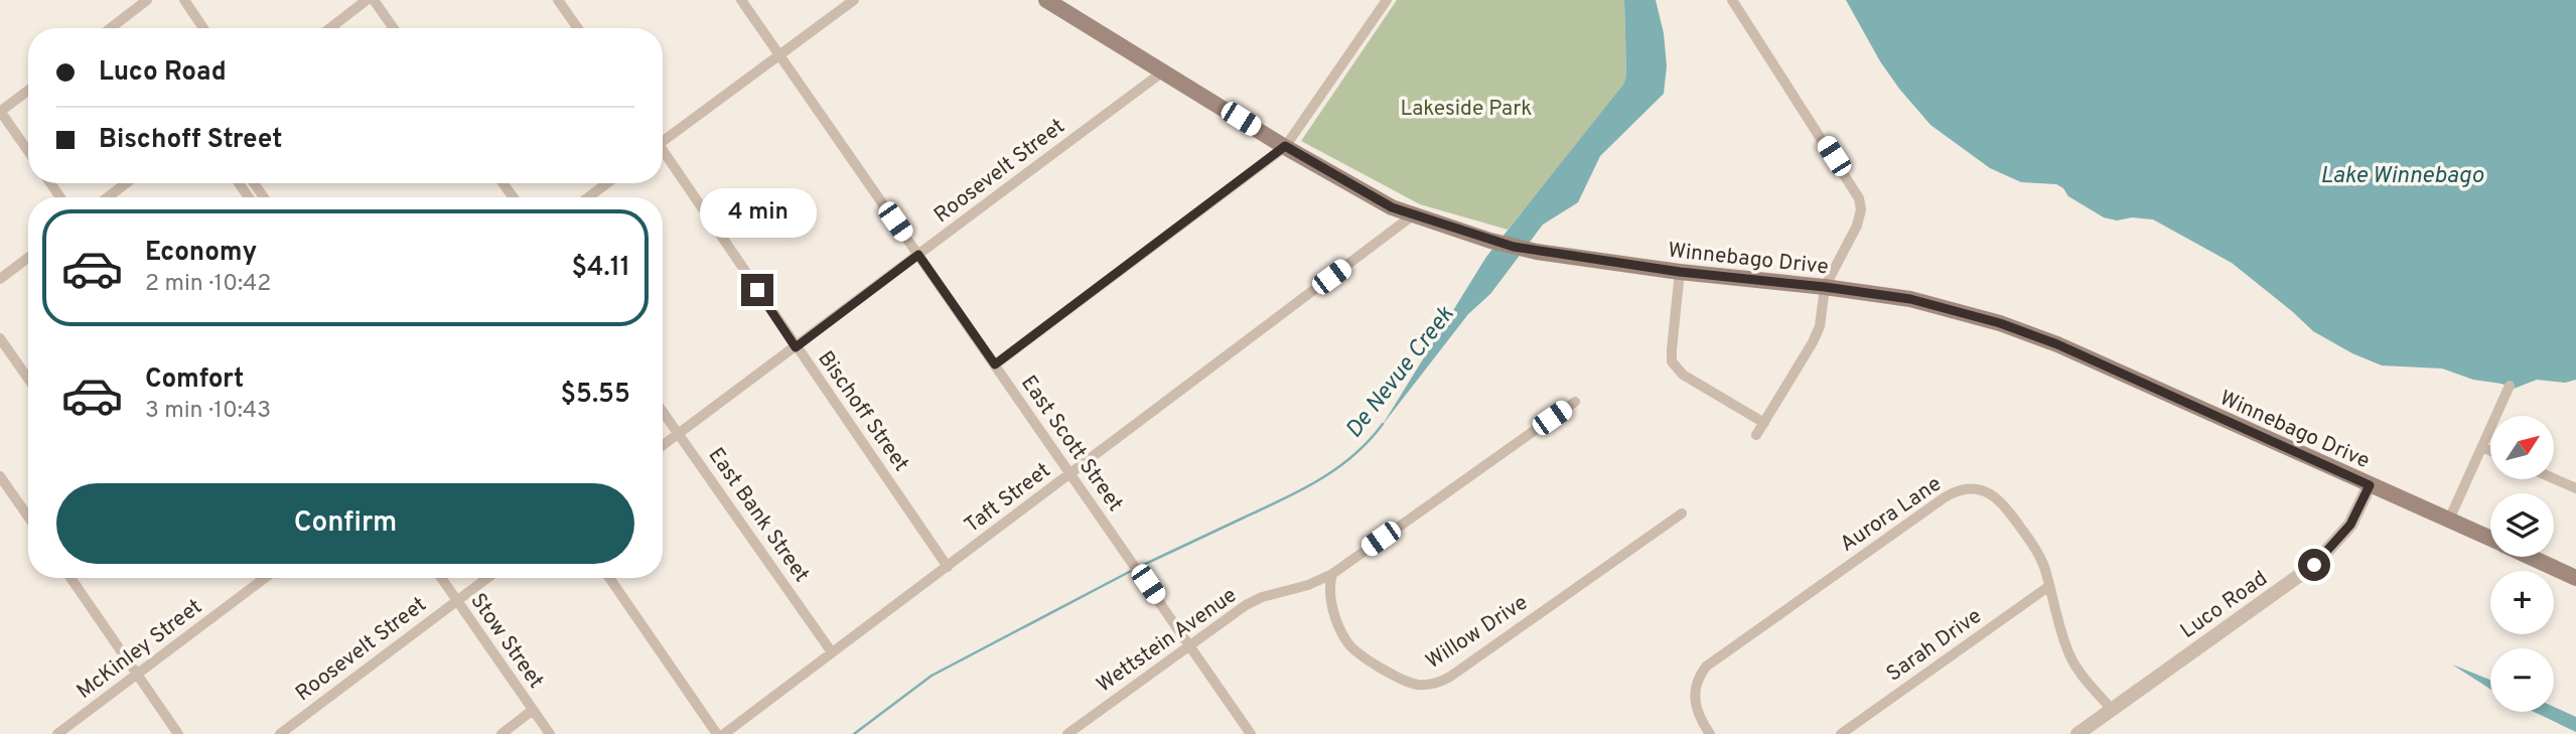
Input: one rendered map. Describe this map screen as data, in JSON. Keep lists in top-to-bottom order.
{
  "streets": {
    "main road": ["Winnebago Drive"],
    "street": [
      "Roosevelt Street",
      "Bischoff Street",
      "East Scott Street",
      "Taft Street",
      "Aurora Lane",
      "East Bank Street",
      "Luco Road",
      "Willow Drive",
      "Wettstein Avenue",
      "Stow Street",
      "Sarah Drive",
      "McKinley Street"
    ]
  },
  "crossings": [
    ["Roosevelt Street", "Winnebago Drive"],
    ["Roosevelt Street", "Bischoff Street"],
    ["Roosevelt Street", "East Scott Street"],
    ["Roosevelt Street", "East Bank Street"],
    ["Roosevelt Street", "Stow Street"],
    ["Winnebago Drive", "Taft Street"],
    ["Winnebago Drive", "Luco Road"],
    ["Bischoff Street", "Taft Street"],
    ["East Scott Street", "Taft Street"],
    ["East Scott Street", "Wettstein Avenue"],
    ["Taft Street", "East Bank Street"],
    ["Aurora Lane", "Luco Road"],
    ["Aurora Lane", "Sarah Drive"],
    ["Willow Drive", "Wettstein Avenue"]
  ],
  "water": ["Lake Winnebago", "De Nevue Creek"],
  "parks": ["Lakeside Park"],
  "north": "top right",
  "page": {
    "banner": ["Luco Road", "Bischoff Street"],
    "bubble": "4 min",
    "list": [
      {
        "name": "Economy",
        "note": "2 min · 10:42",
        "value": "$4.11"
      },
      {
        "name": "Comfort",
        "note": "3 min · 10:43",
        "value": "$5.55"
      }
    ],
    "map_buttons": ["+", "−"],
    "buttons": "Confirm"
  }
}
